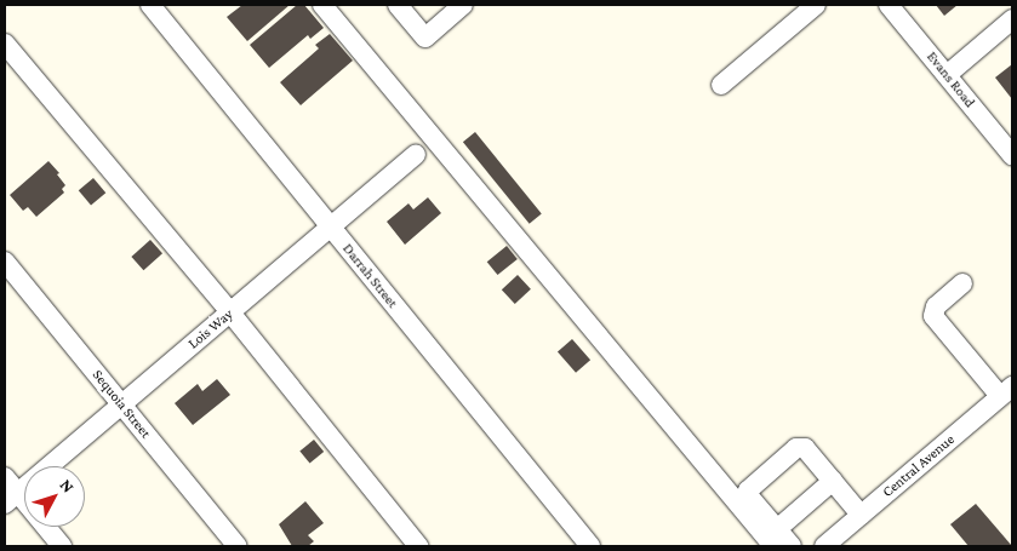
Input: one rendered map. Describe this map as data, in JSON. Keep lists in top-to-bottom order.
{
  "streets": {
    "street": [
      "Evans Road",
      "Darrah Street",
      "Lois Way",
      "Sequoia Street",
      "Central Avenue"
    ]
  },
  "crossings": [
    ["Darrah Street", "Lois Way"],
    ["Lois Way", "Sequoia Street"]
  ],
  "north": "top right"
}
